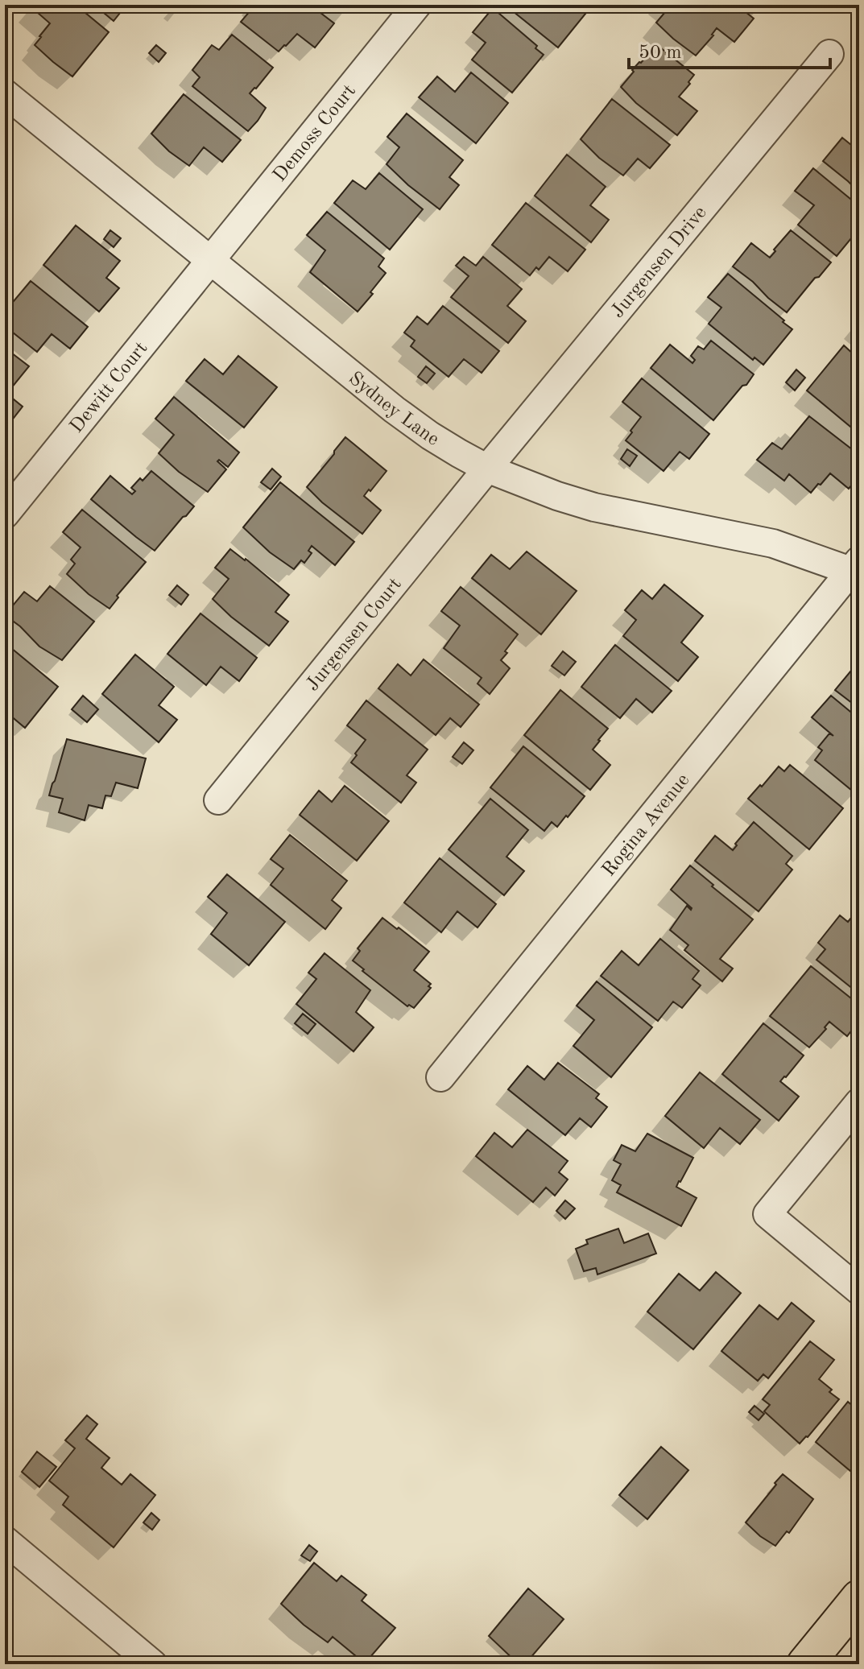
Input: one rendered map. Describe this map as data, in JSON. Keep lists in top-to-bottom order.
{
  "streets": {
    "street": [
      "Demoss Court",
      "Jurgensen Drive",
      "Dewitt Court",
      "Sydney Lane",
      "Jurgensen Court",
      "Rogina Avenue"
    ]
  },
  "crossings": [
    ["Demoss Court", "Dewitt Court"],
    ["Demoss Court", "Sydney Lane"],
    ["Jurgensen Drive", "Sydney Lane"],
    ["Jurgensen Drive", "Jurgensen Court"],
    ["Dewitt Court", "Sydney Lane"],
    ["Sydney Lane", "Jurgensen Court"],
    ["Sydney Lane", "Rogina Avenue"]
  ],
  "scale_bar": "50 m"
}
